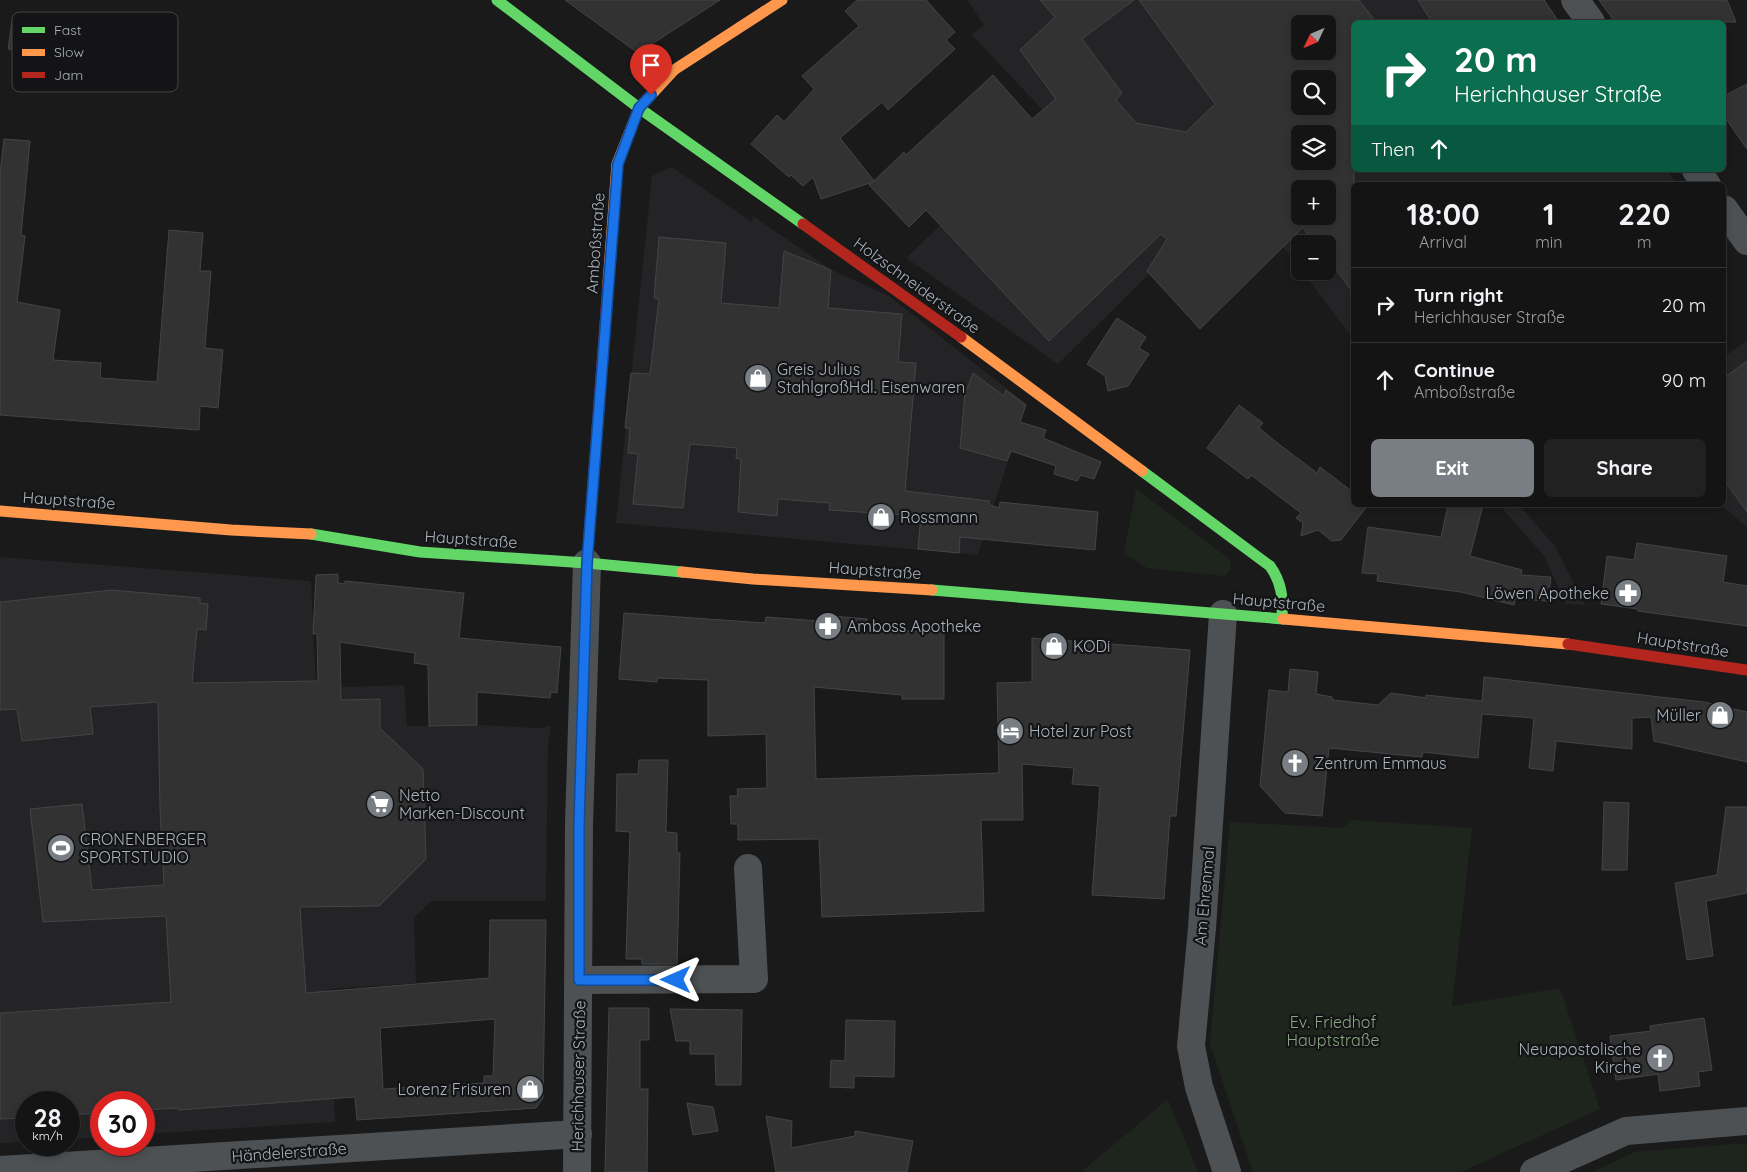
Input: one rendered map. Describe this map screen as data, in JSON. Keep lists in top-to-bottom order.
{
  "streets": {
    "main road": ["Amboßstraße", "Holzschneiderstraße", "Hauptstraße"],
    "street": ["Am Ehrenmal", "Herichhauser Straße", "Händelerstraße"]
  },
  "crossings": [
    ["Amboßstraße", "Holzschneiderstraße"],
    ["Amboßstraße", "Hauptstraße"],
    ["Amboßstraße", "Herichhauser Straße"],
    ["Holzschneiderstraße", "Hauptstraße"],
    ["Hauptstraße", "Am Ehrenmal"],
    ["Hauptstraße", "Herichhauser Straße"],
    ["Herichhauser Straße", "Händelerstraße"]
  ],
  "parks": ["Ev. Friedhof Hauptstraße"],
  "places": {
    "shop": [
      "Greis Julius StahlgroßHdl. Eisenwaren",
      "Rossmann",
      "KODi",
      "Müller",
      "Lorenz Frisuren"
    ],
    "pharmacy": ["Löwen Apotheke", "Amboss Apotheke"],
    "hotel": ["Hotel zur Post"],
    "church": ["Zentrum Emmaus", "Neuapostolische Kirche"],
    "supermarket": ["Netto Marken-Discount"],
    "sports": ["CRONENBERGER SPORTSTUDIO"]
  },
  "legend": ["Fast", "Slow", "Jam"],
  "north": "bottom left",
  "page": {
    "map_buttons": ["+", "−"],
    "turn": ["20 m", "Herichhauser Straße"],
    "then": "Then",
    "eta": [
      "18:00",
      "Arrival",
      "1",
      "min",
      "220",
      "m"
    ],
    "list": [
      {
        "name": "Turn right",
        "note": "Herichhauser Straße",
        "value": "20 m"
      },
      {
        "name": "Continue",
        "note": "Amboßstraße",
        "value": "90 m"
      }
    ],
    "buttons": ["Exit", "Share"],
    "speed": "28 km/h",
    "limit": "30"
  }
}
